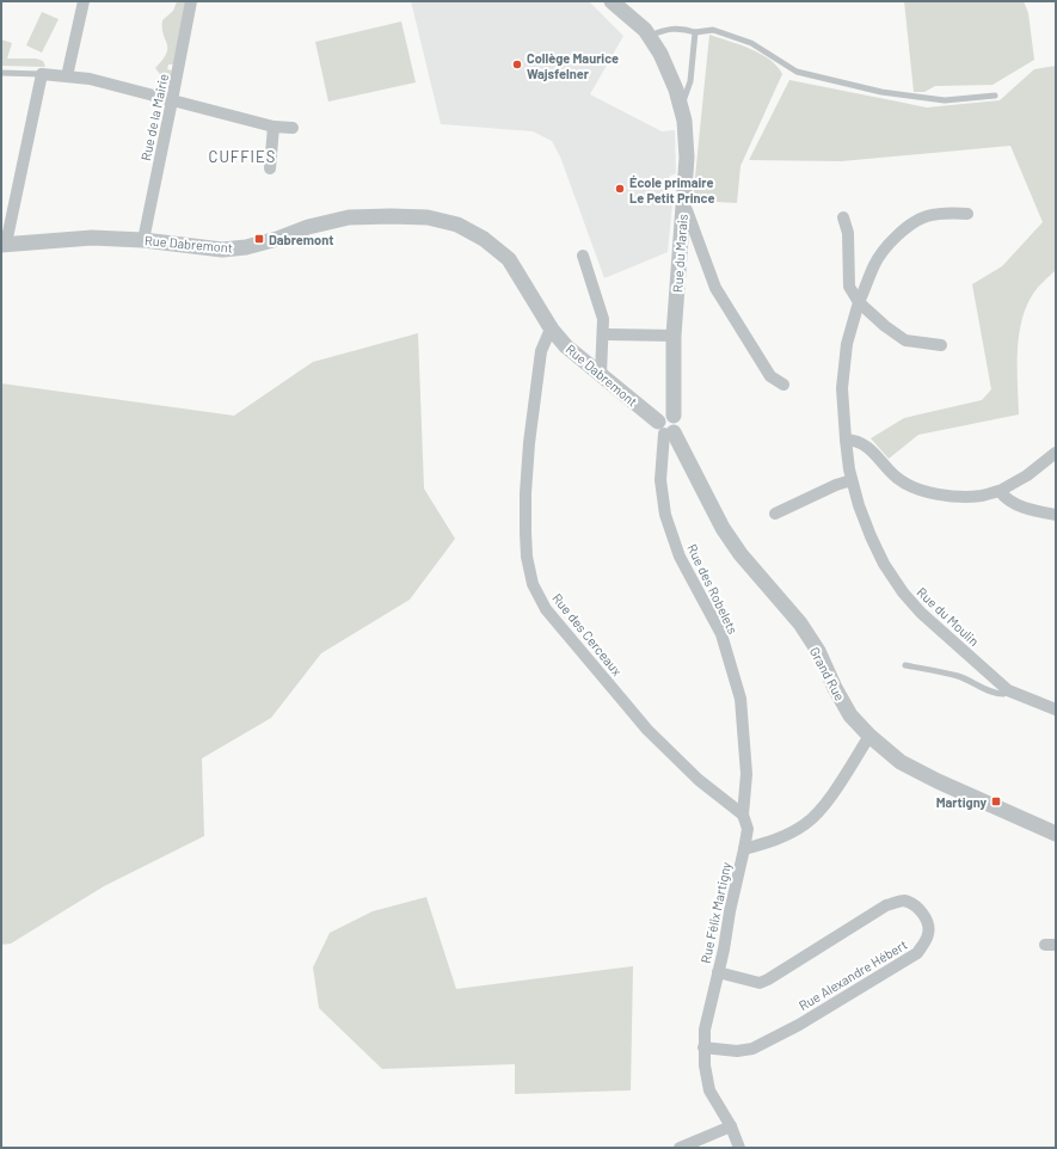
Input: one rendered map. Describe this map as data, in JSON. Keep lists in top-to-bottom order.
{
  "streets": {
    "street": [
      "Rue de la Mairie",
      "Rue Dabremont",
      "Rue du Marais",
      "Rue des Robelets",
      "Rue du Moulin",
      "Rue des Cerceaux",
      "Grand Rue",
      "Rue Félix Martigny",
      "Rue Alexandre Hébert"
    ]
  },
  "crossings": [
    ["Rue de la Mairie", "Rue Dabremont"],
    ["Rue Dabremont", "Rue du Marais"],
    ["Rue Dabremont", "Rue des Robelets"],
    ["Rue Dabremont", "Rue des Cerceaux"],
    ["Rue Dabremont", "Grand Rue"],
    ["Rue du Marais", "Rue des Robelets"],
    ["Rue du Marais", "Grand Rue"],
    ["Rue des Robelets", "Rue des Cerceaux"],
    ["Rue des Robelets", "Grand Rue"],
    ["Grand Rue", "Rue Félix Martigny"],
    ["Rue Félix Martigny", "Rue Alexandre Hébert"]
  ],
  "districts": ["CUFFIES"],
  "places": {
    "other": ["Collège Maurice Wajsfelner", "École primaire Le Petit Prince"],
    "transit": ["Dabremont", "Martigny"]
  }
}
